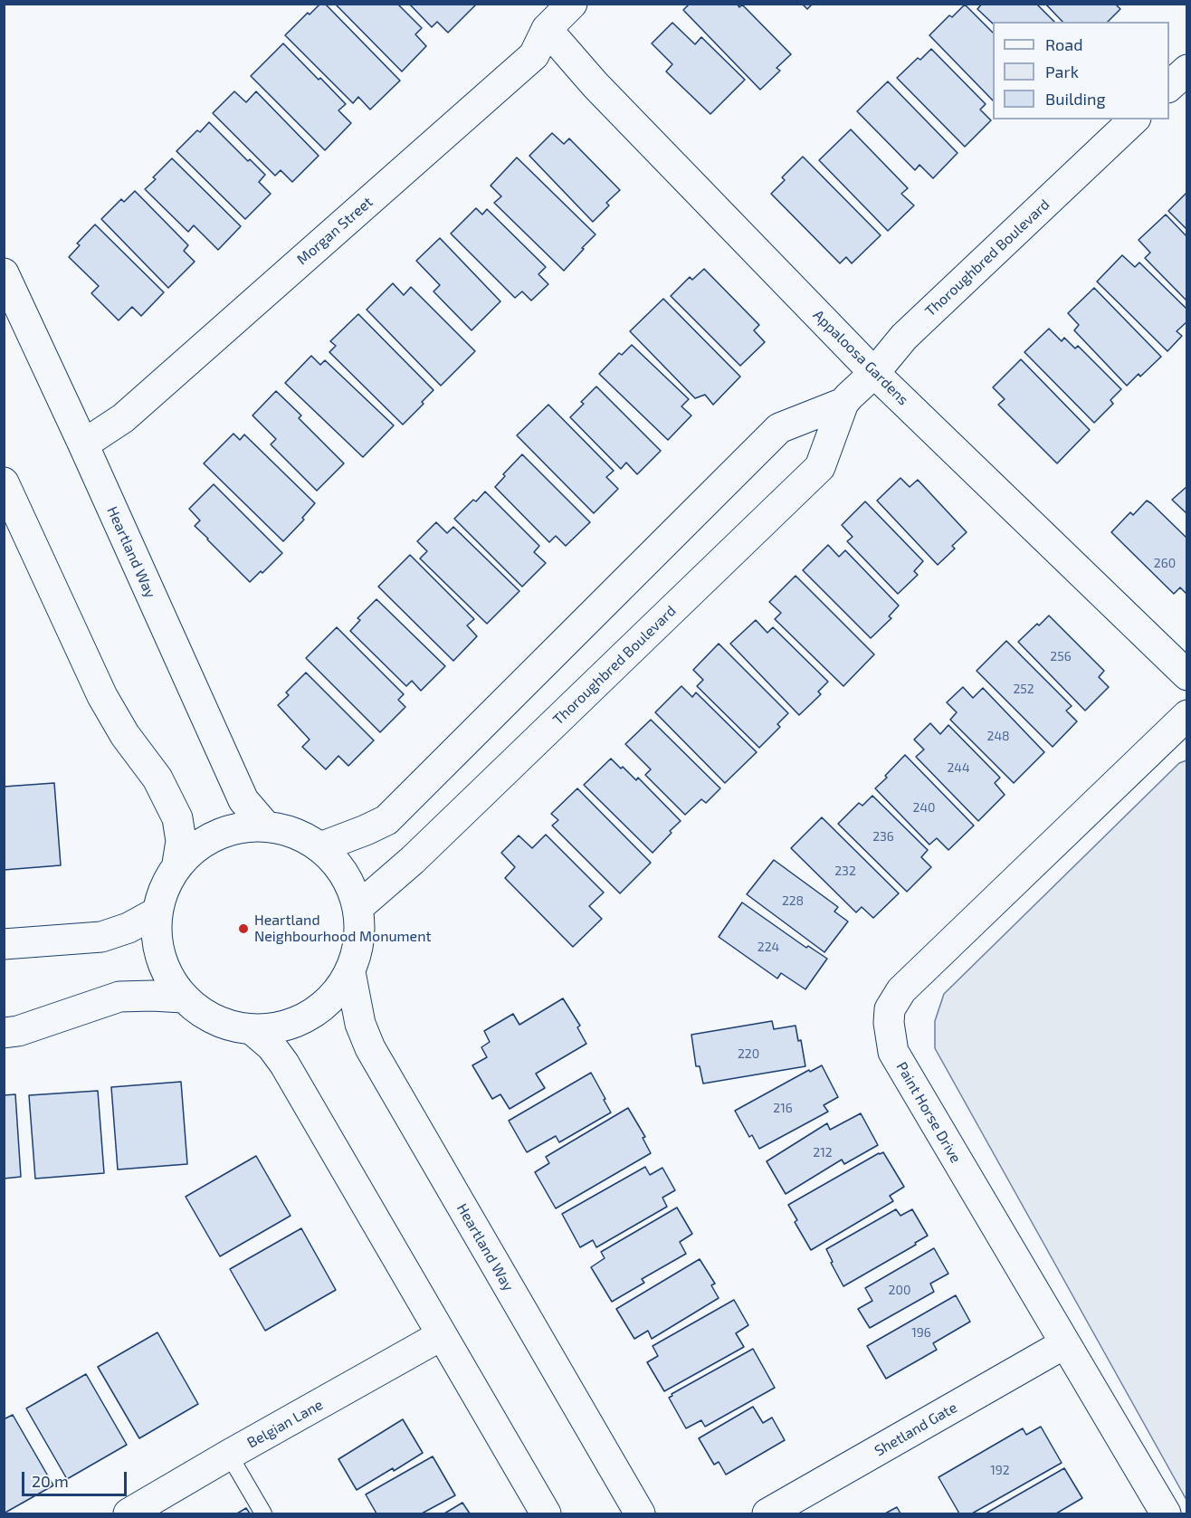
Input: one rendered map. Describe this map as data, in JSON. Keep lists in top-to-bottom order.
{
  "streets": {
    "street": [
      "Morgan Street",
      "Thoroughbred Boulevard",
      "Appaloosa Gardens",
      "Heartland Way",
      "Paint Horse Drive",
      "Belgian Lane",
      "Shetland Gate"
    ]
  },
  "crossings": [
    ["Morgan Street", "Appaloosa Gardens"],
    ["Morgan Street", "Heartland Way"],
    ["Thoroughbred Boulevard", "Appaloosa Gardens"],
    ["Paint Horse Drive", "Shetland Gate"]
  ],
  "places": ["Heartland Neighbourhood Monument"],
  "house_numbers": [
    "260",
    "256",
    "252",
    "248",
    "244",
    "240",
    "236",
    "232",
    "228",
    "224",
    "220",
    "216",
    "212",
    "200",
    "196",
    "192"
  ],
  "legend": ["Road", "Park", "Building"],
  "scale_bar": "20 m"
}
